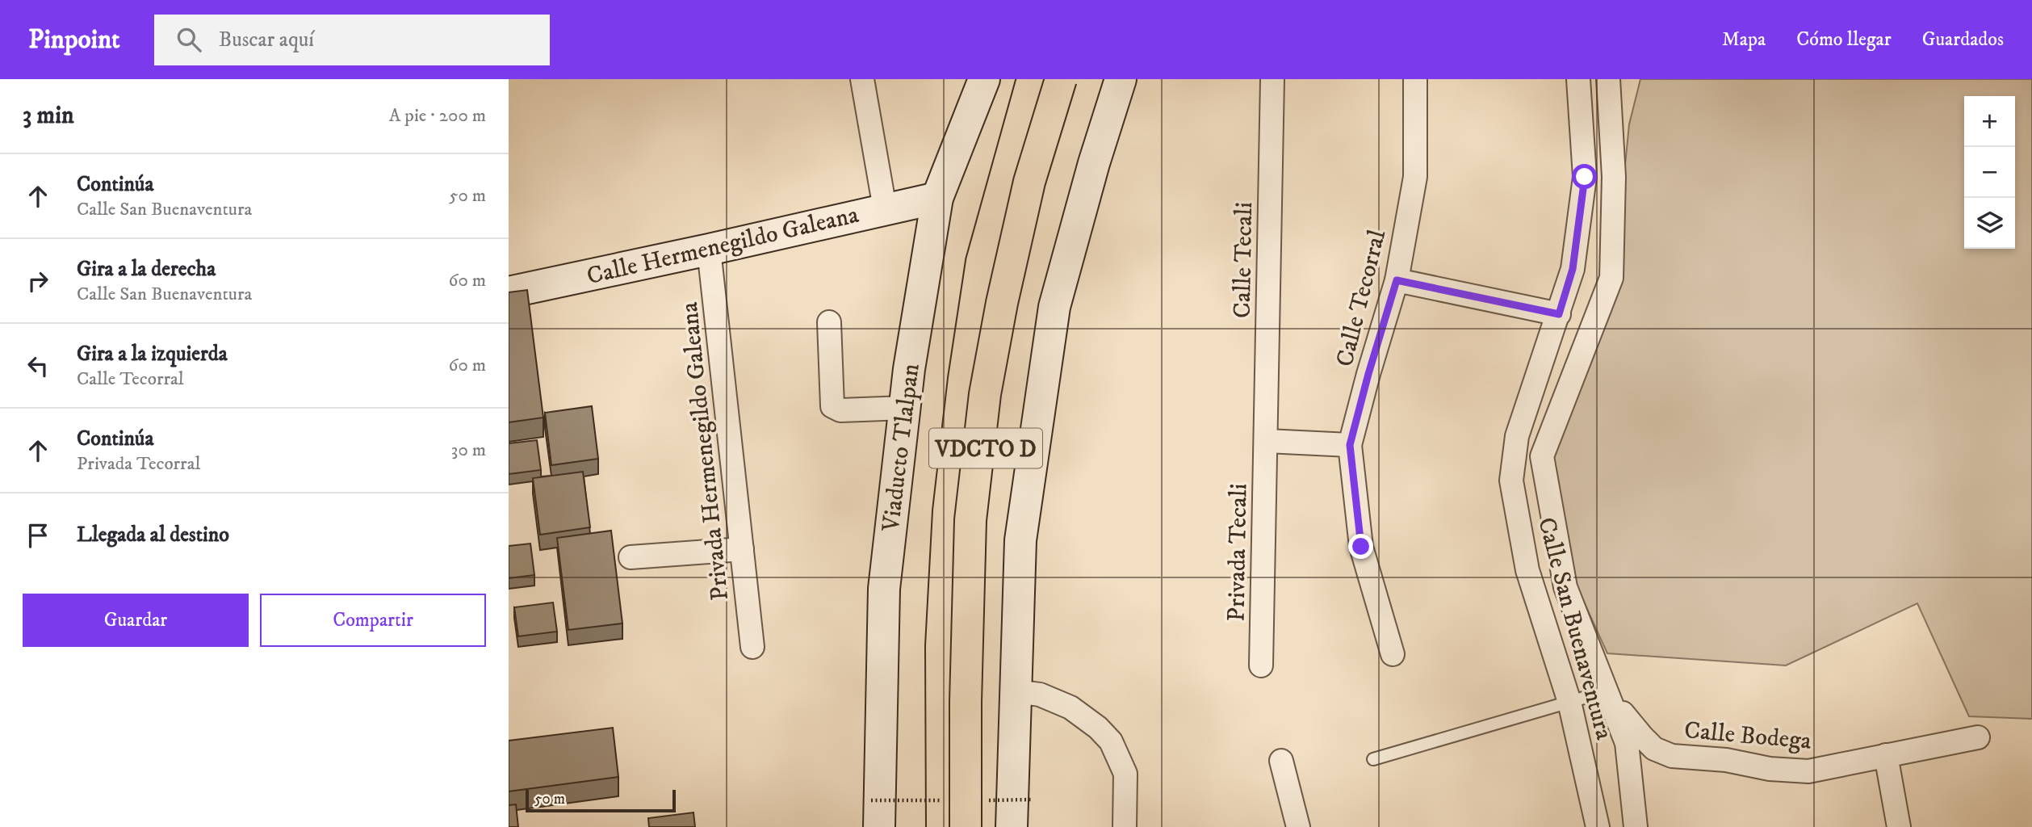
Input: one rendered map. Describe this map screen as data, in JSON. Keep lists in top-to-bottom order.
{
  "streets": {
    "highway": ["VDCTO D"],
    "main road": ["Calle Hermenegildo Galeana", "Viaducto Tlalpan"],
    "street": [
      "Calle Tecali",
      "Calle Tecorral",
      "Privada Hermenegildo Galeana",
      "Privada Tecali",
      "Calle San Buenaventura",
      "Calle Bodega"
    ]
  },
  "crossings": [
    ["Calle Hermenegildo Galeana", "Viaducto Tlalpan"],
    ["Calle Hermenegildo Galeana", "Privada Hermenegildo Galeana"],
    ["Calle Tecali", "Privada Tecali"],
    ["Calle San Buenaventura", "Calle Bodega"]
  ],
  "scale_bar": "50 m",
  "page": {
    "header": "Pinpoint",
    "search": "Buscar aquí",
    "nav": ["Mapa", "Cómo llegar", "Guardados"],
    "heading": ["3 min", "A pie · 200 m"],
    "map_buttons": ["+", "−"],
    "list": [
      ["Continúa", "Calle San Buenaventura", "50 m"],
      ["Gira a la derecha", "Calle San Buenaventura", "60 m"],
      ["Gira a la izquierda", "Calle Tecorral", "60 m"],
      ["Continúa", "Privada Tecorral", "30 m"],
      "Llegada al destino"
    ],
    "buttons": ["Guardar", "Compartir"],
    "scale": "50 m"
  }
}
